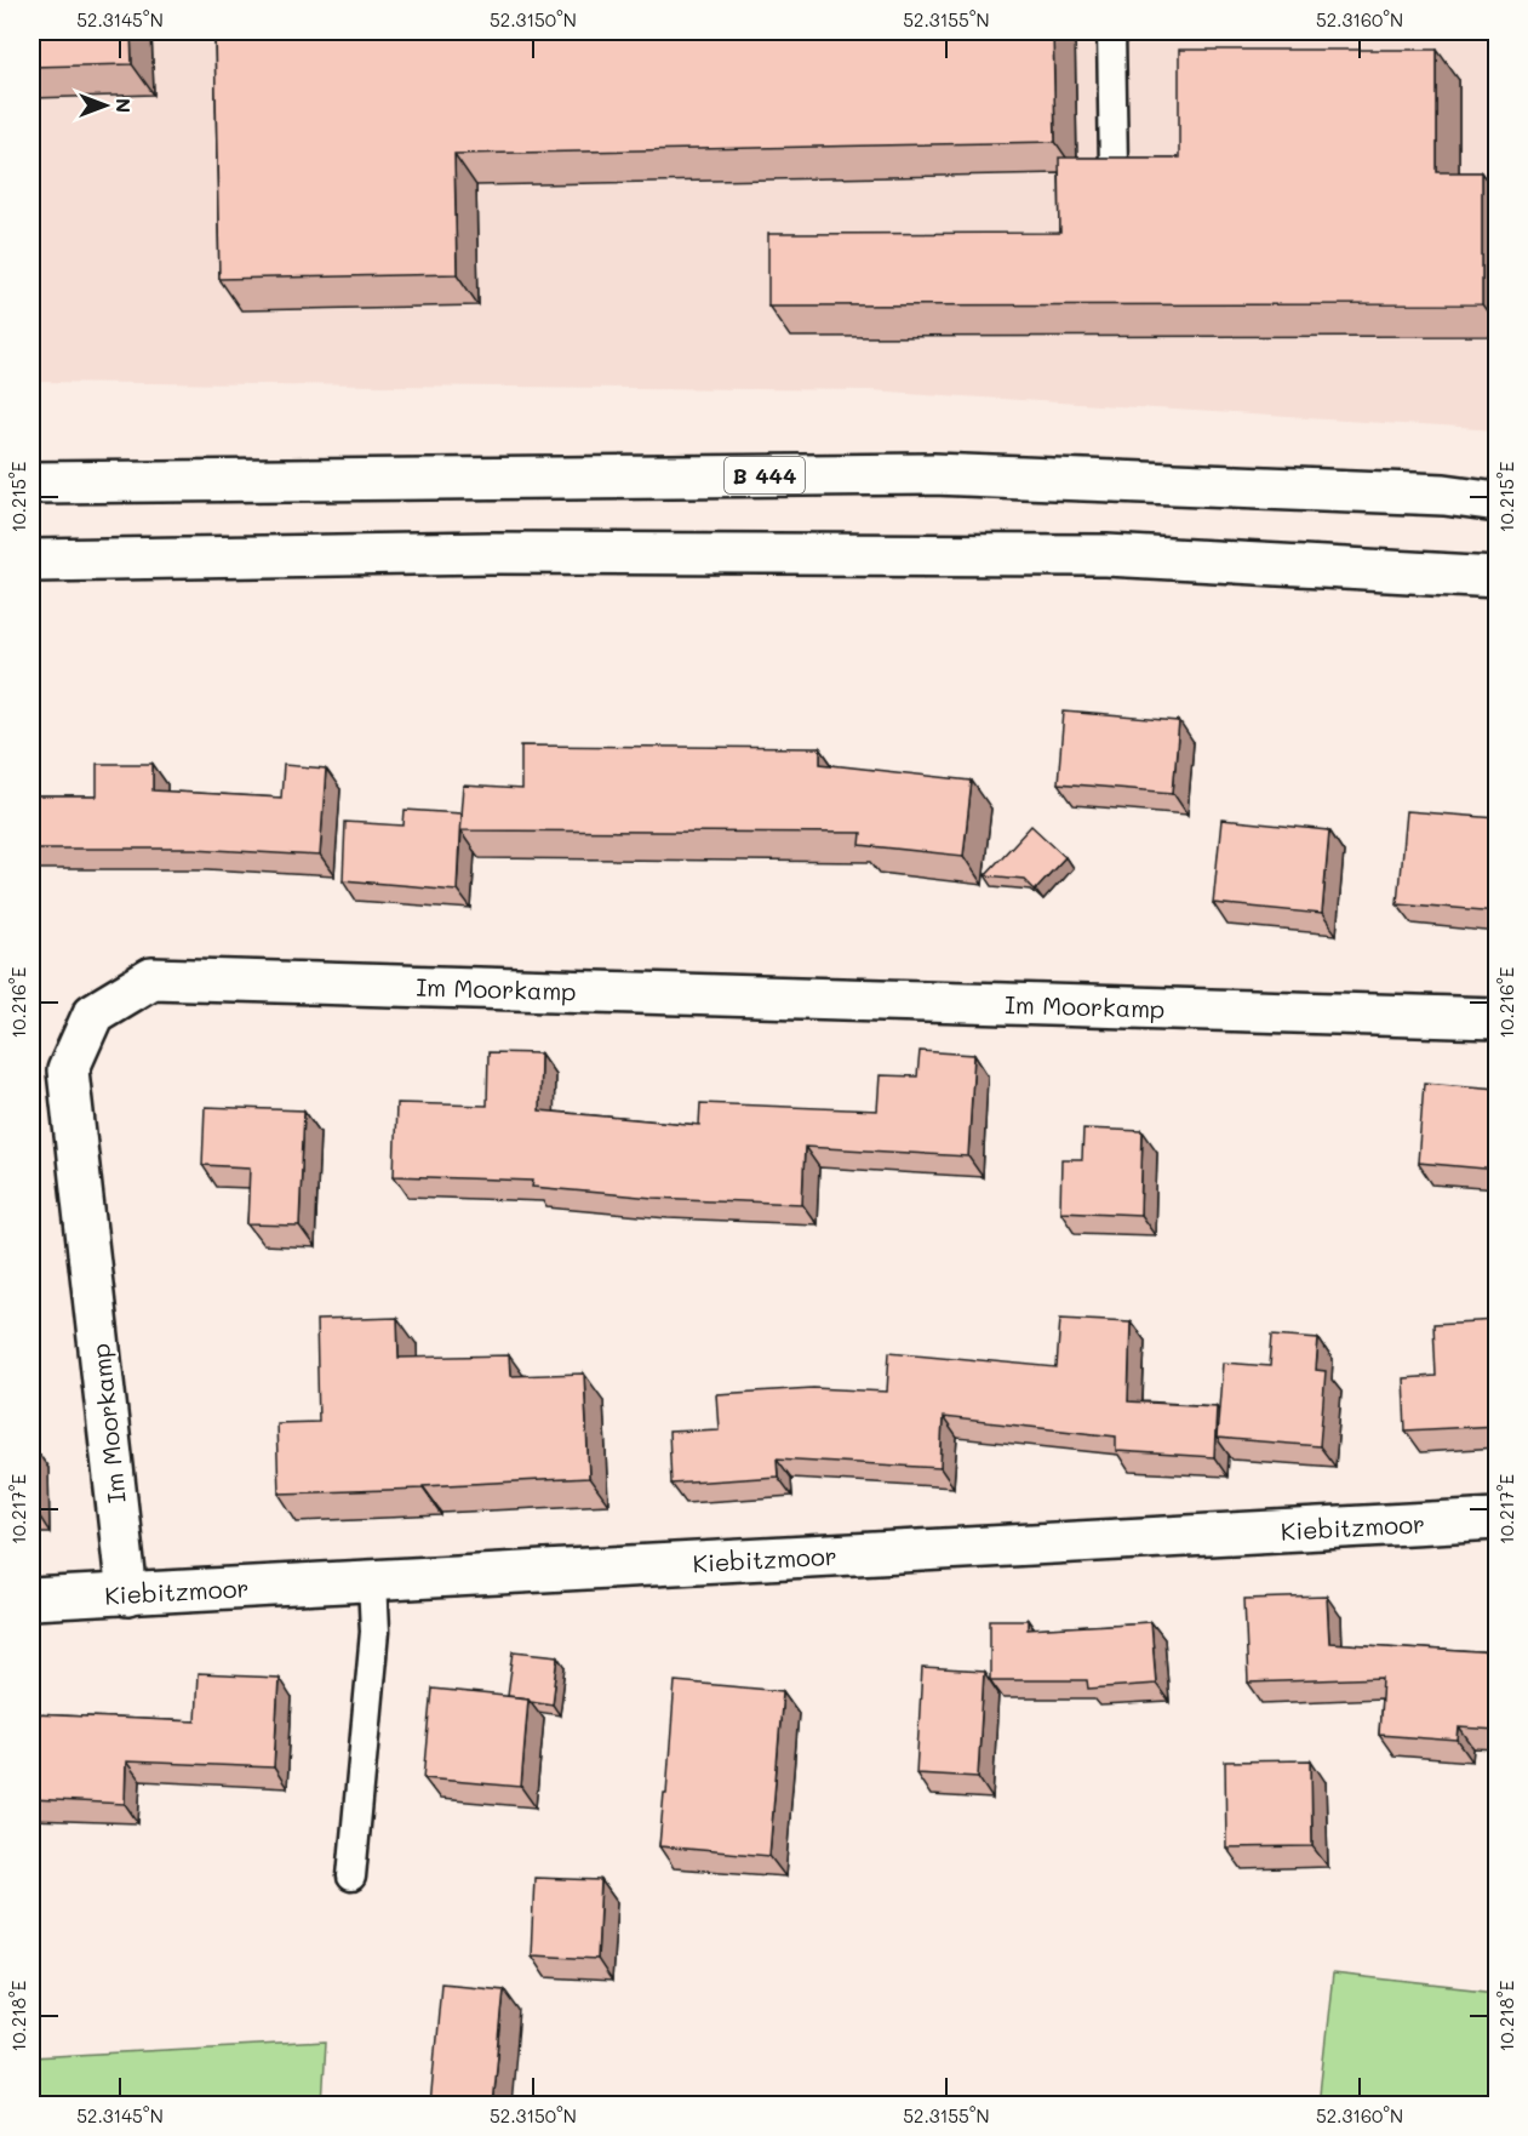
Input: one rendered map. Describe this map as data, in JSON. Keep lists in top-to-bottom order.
{
  "streets": {
    "main road": ["B 444", "Im Moorkamp", "Kiebitzmoor"]
  },
  "crossings": [
    ["Im Moorkamp", "Kiebitzmoor"]
  ],
  "north": "right",
  "coordinates": [
    "52.3145°N",
    "52.3150°N",
    "52.3155°N",
    "52.3160°N",
    "10.215°E",
    "10.216°E",
    "10.217°E",
    "10.218°E"
  ]
}
